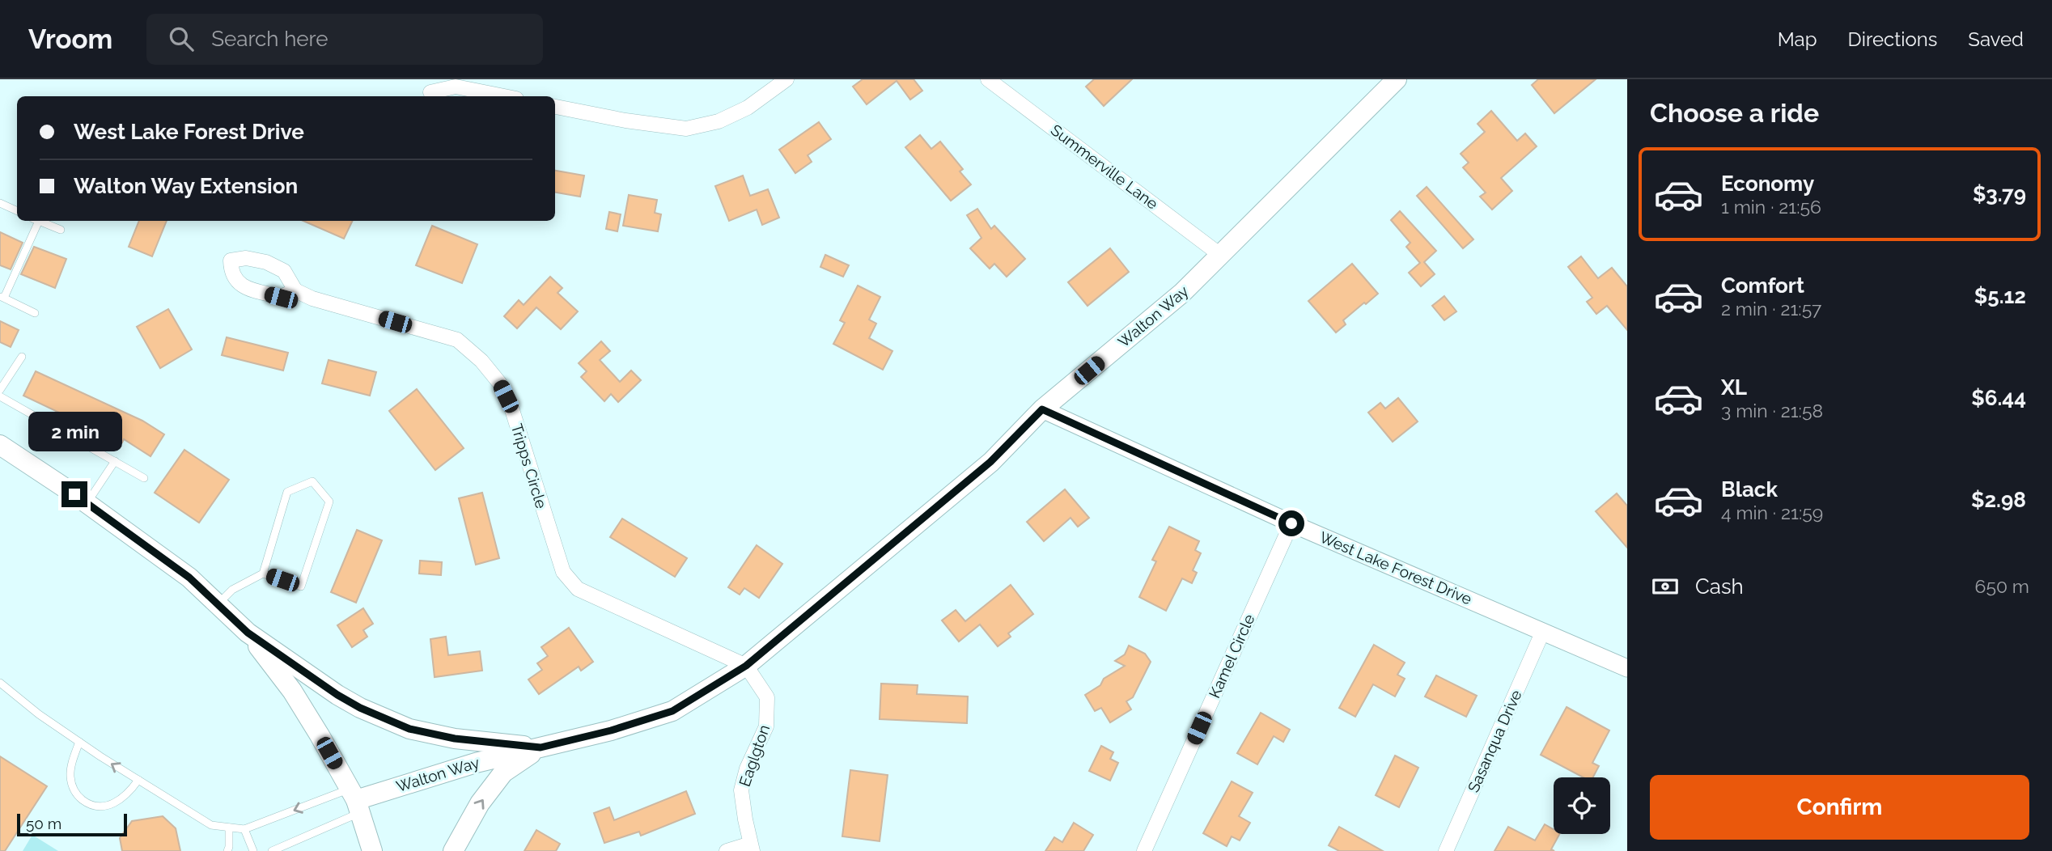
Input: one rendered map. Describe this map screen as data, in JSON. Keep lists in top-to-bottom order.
{
  "streets": {
    "main road": ["Walton Way"],
    "street": [
      "Summerville Lane",
      "Tripps Circle",
      "West Lake Forest Drive",
      "Kamel Circle",
      "Sasanqua Drive",
      "Eaglgton"
    ]
  },
  "crossings": [
    ["Summerville Lane", "Walton Way"],
    ["Walton Way", "Tripps Circle"],
    ["Walton Way", "West Lake Forest Drive"],
    ["Walton Way", "Eaglgton"],
    ["Tripps Circle", "Eaglgton"],
    ["West Lake Forest Drive", "Kamel Circle"],
    ["West Lake Forest Drive", "Sasanqua Drive"]
  ],
  "scale_bar": "50 m",
  "page": {
    "header": "Vroom",
    "search": "Search here",
    "nav": ["Map", "Directions", "Saved"],
    "heading": "Choose a ride",
    "banner": ["West Lake Forest Drive", "Walton Way Extension"],
    "list": [
      {
        "name": "Economy",
        "note": "1 min · 21:56",
        "value": "$3.79"
      },
      {
        "name": "Comfort",
        "note": "2 min · 21:57",
        "value": "$5.12"
      },
      {
        "name": "XL",
        "note": "3 min · 21:58",
        "value": "$6.44"
      },
      {
        "name": "Black",
        "note": "4 min · 21:59",
        "value": "$2.98"
      }
    ],
    "bubble": "2 min",
    "pay": ["Cash", "650 m"],
    "buttons": "Confirm",
    "scale": "50 m"
  }
}
